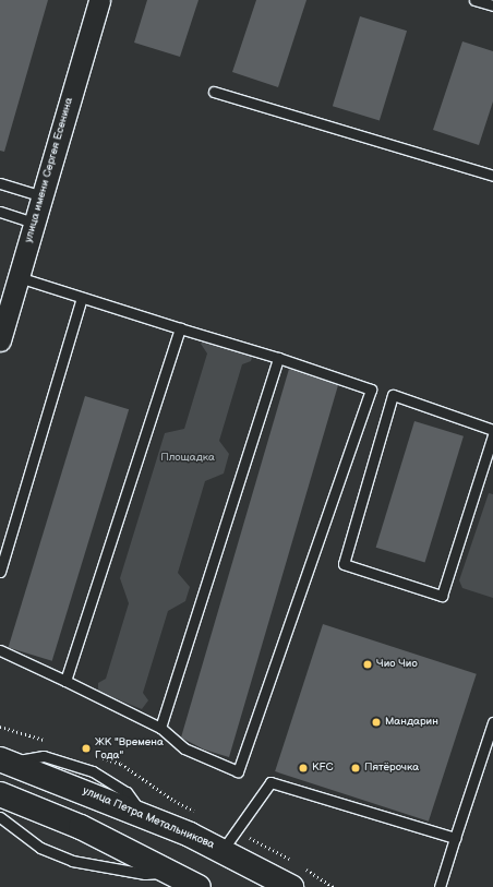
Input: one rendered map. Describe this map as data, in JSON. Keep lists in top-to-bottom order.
{
  "streets": {
    "main road": ["улица Петра Метальникова"],
    "street": ["улица имени Сергея Есенина"]
  },
  "parks": ["Площадка"],
  "places": [
    "Чио Чио",
    "Мандарин",
    "ЖК \"Времена Года\"",
    "KFC",
    "Пятёрочка"
  ]
}
